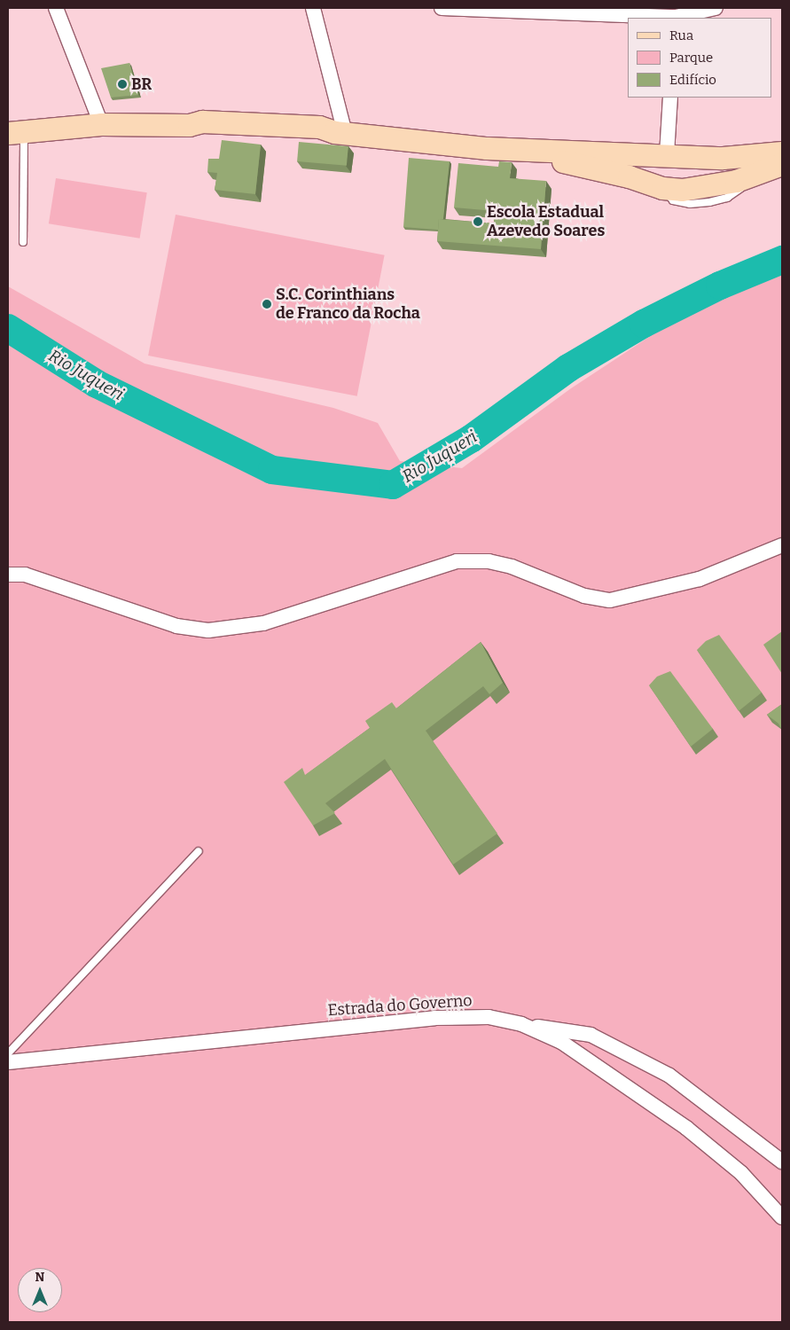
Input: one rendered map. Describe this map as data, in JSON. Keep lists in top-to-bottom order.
{
  "streets": {
    "street": ["Estrada do Governo"]
  },
  "water": ["Rio Juqueri"],
  "places": ["BR", "Escola Estadual Azevedo Soares", "S.C. Corinthians de Franco da Rocha"],
  "legend": ["Rua", "Parque", "Edifício"],
  "north": "top"
}
